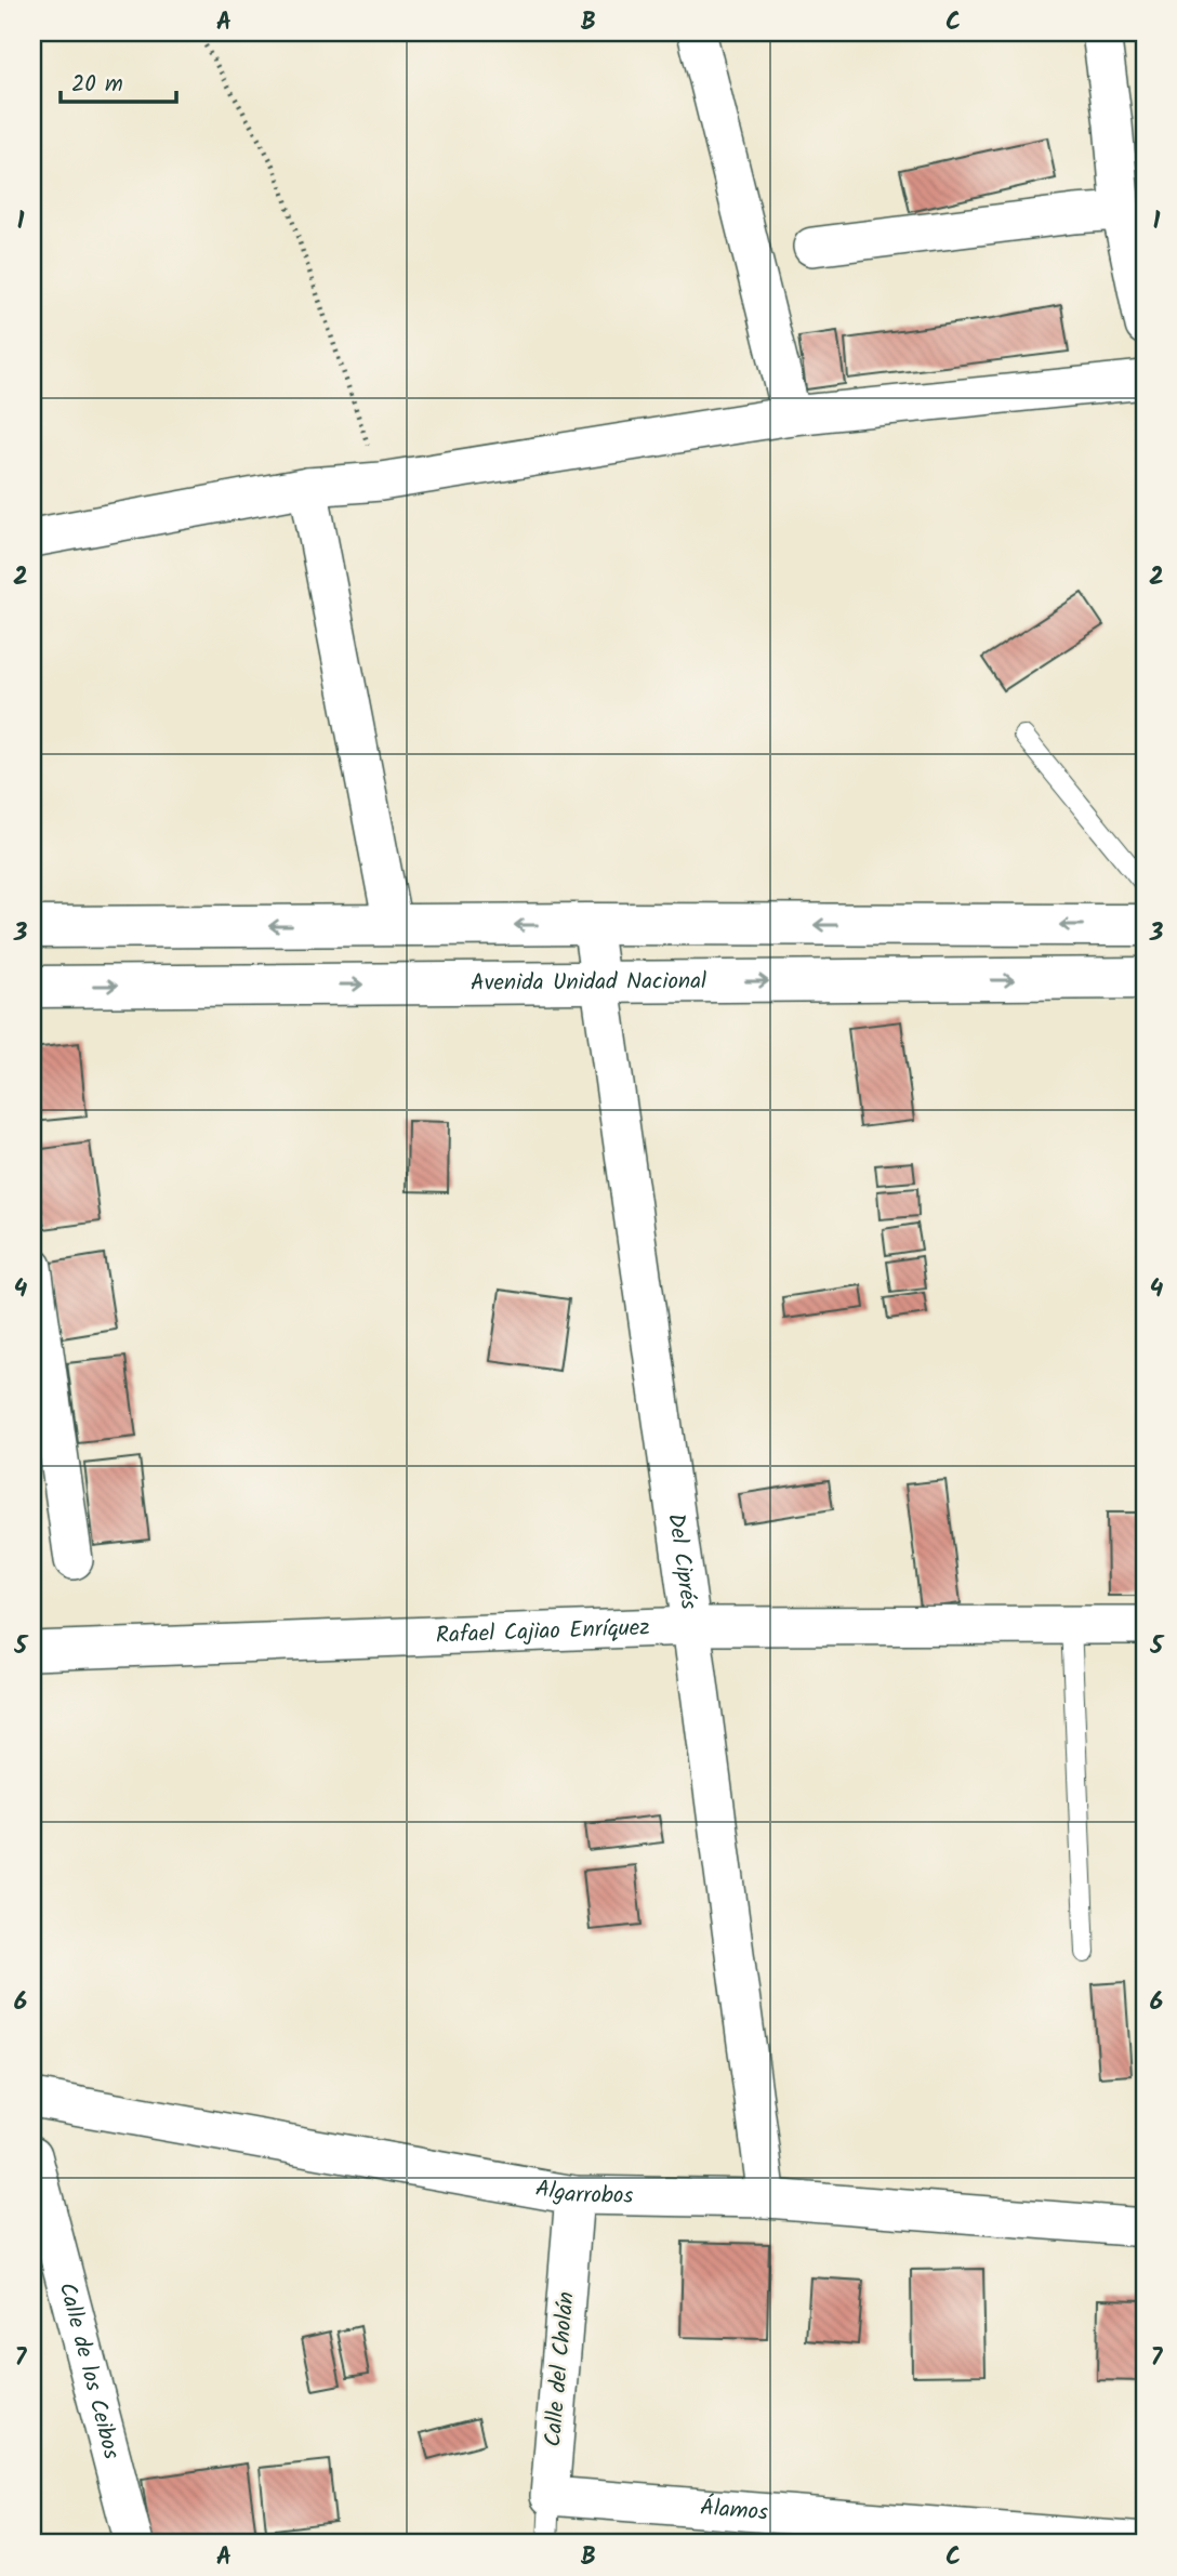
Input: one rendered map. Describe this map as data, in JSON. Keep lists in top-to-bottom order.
{
  "streets": {
    "main road": ["Avenida Unidad Nacional"],
    "street": [
      "Del Ciprés",
      "Rafael Cajiao Enríquez",
      "Algarrobos",
      "Calle del Cholán",
      "Calle de los Ceibos",
      "Álamos"
    ]
  },
  "crossings": [
    ["Avenida Unidad Nacional", "Del Ciprés"],
    ["Del Ciprés", "Rafael Cajiao Enríquez"],
    ["Del Ciprés", "Algarrobos"],
    ["Algarrobos", "Calle del Cholán"],
    ["Calle del Cholán", "Álamos"]
  ],
  "scale_bar": "20 m",
  "grid": {
    "columns": ["A", "B", "C"],
    "rows": [
      "1",
      "2",
      "3",
      "4",
      "5",
      "6",
      "7"
    ]
  }
}
